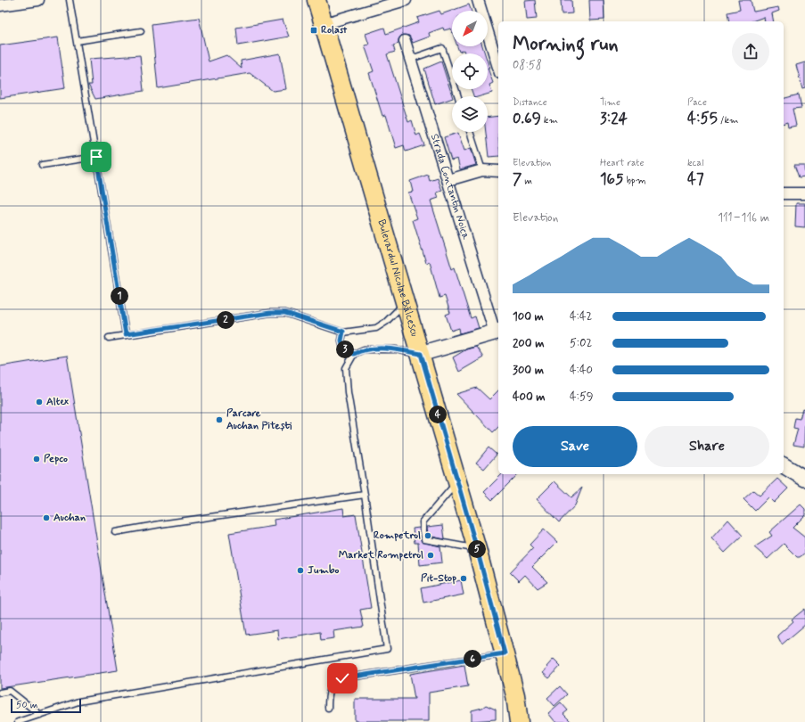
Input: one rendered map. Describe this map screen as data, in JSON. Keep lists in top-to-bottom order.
{
  "streets": {
    "main road": ["Bulevardul Nicolae Bălcescu"],
    "street": ["Strada Contantin Noica"]
  },
  "places": {
    "transit": ["Rolast"],
    "other": [
      "Altex",
      "Parcare Auchan Pitești",
      "Pepco",
      "Auchan",
      "Rompetrol",
      "Market Rompetrol",
      "Jumbo",
      "Pit-Stop"
    ]
  },
  "scale_bar": "50 m",
  "north": "bottom left",
  "page": {
    "heading": ["Morning run", "08:58"],
    "stats": [
      ["Distance", "0.69 km"],
      ["Time", "3:24"],
      ["Pace", "4:55 /km"],
      ["Elevation", "7 m"],
      ["Heart rate", "165 bpm"],
      ["kcal", "47"]
    ],
    "chart": ["Elevation", "111–116 m"],
    "pins": [
      "1",
      "2",
      "3",
      "4",
      "5",
      "6"
    ],
    "list": [
      {
        "name": "100 m",
        "note": "4:42"
      },
      {
        "name": "200 m",
        "note": "5:02"
      },
      {
        "name": "300 m",
        "note": "4:40"
      },
      {
        "name": "400 m",
        "note": "4:59"
      }
    ],
    "buttons": ["Save", "Share"],
    "scale": "50 m"
  }
}
